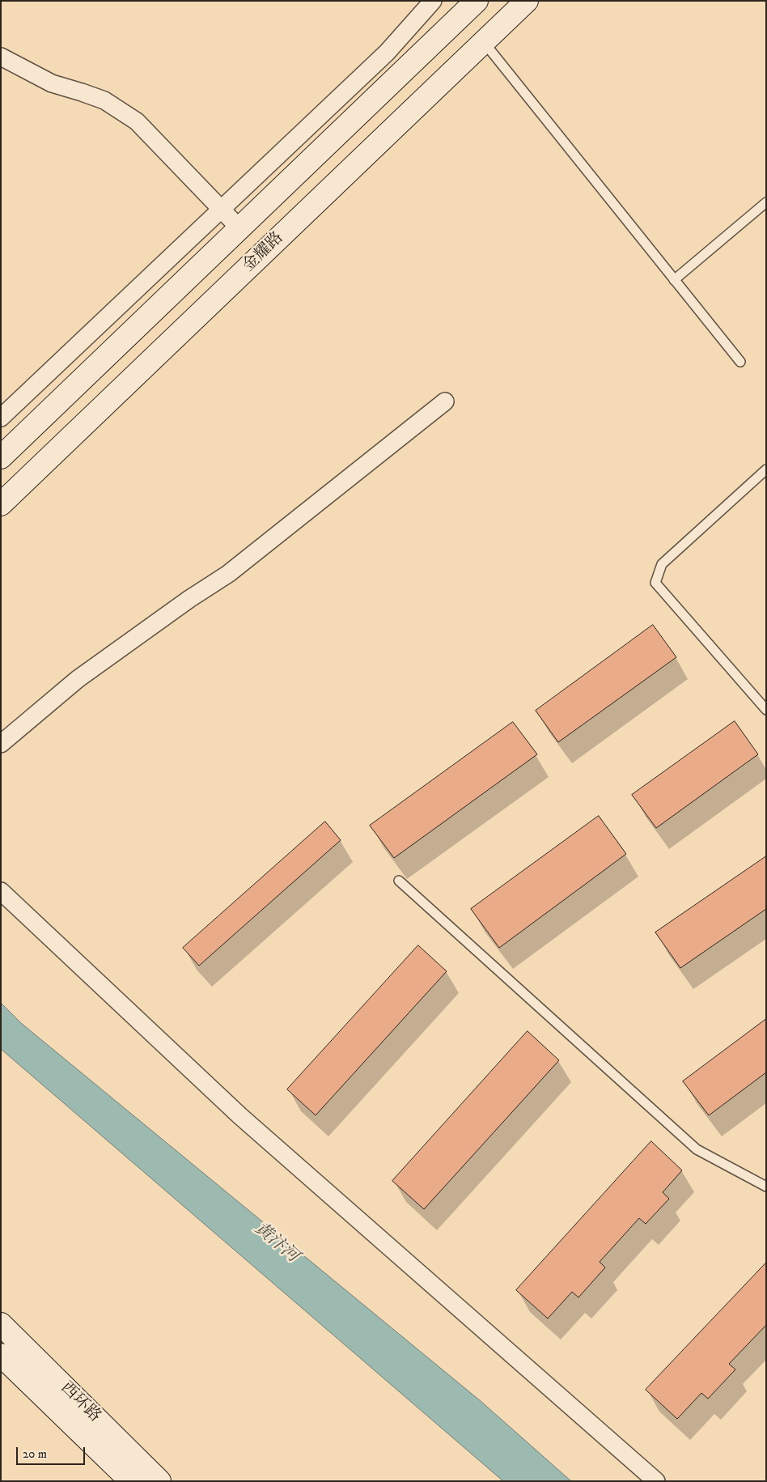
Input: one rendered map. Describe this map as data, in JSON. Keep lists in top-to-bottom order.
{
  "streets": {
    "main road": ["金耀路", "西环路"]
  },
  "water": ["黄汴河"],
  "scale_bar": "20 m"
}
